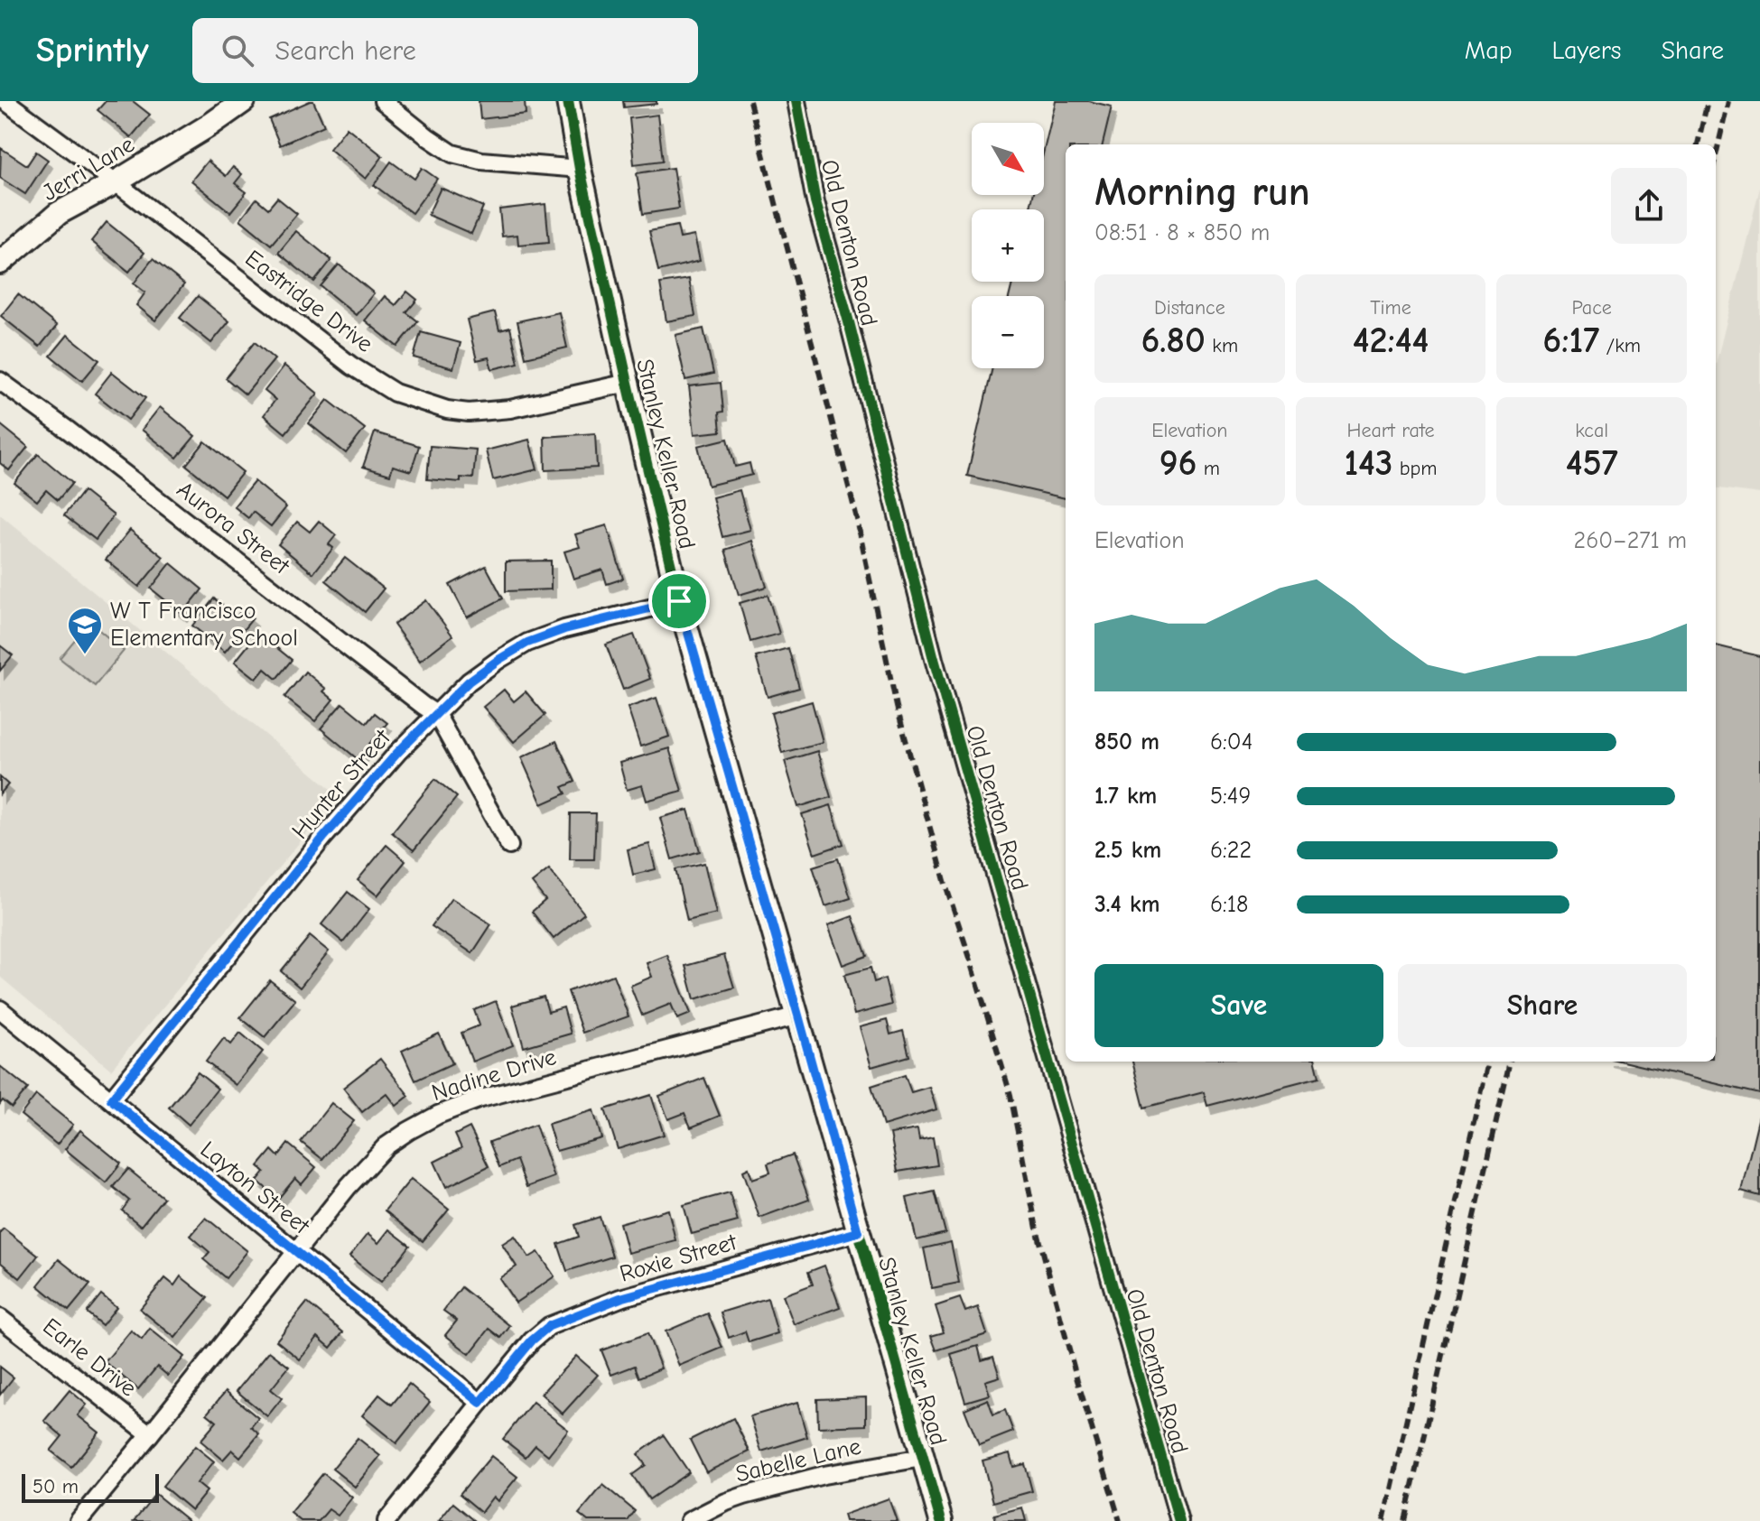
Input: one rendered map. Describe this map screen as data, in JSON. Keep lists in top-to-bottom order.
{
  "streets": {
    "street": [
      "Jerri Lane",
      "Old Denton Road",
      "Eastridge Drive",
      "Stanley Keller Road",
      "Aurora Street",
      "Hunter Street",
      "Nadine Drive",
      "Layton Street",
      "Roxie Street",
      "Earle Drive",
      "Sabelle Lane"
    ]
  },
  "crossings": [
    ["Jerri Lane", "Eastridge Drive"],
    ["Eastridge Drive", "Stanley Keller Road"],
    ["Stanley Keller Road", "Hunter Street"],
    ["Stanley Keller Road", "Nadine Drive"],
    ["Stanley Keller Road", "Roxie Street"],
    ["Stanley Keller Road", "Sabelle Lane"],
    ["Aurora Street", "Hunter Street"],
    ["Hunter Street", "Layton Street"],
    ["Nadine Drive", "Layton Street"],
    ["Nadine Drive", "Earle Drive"],
    ["Layton Street", "Roxie Street"]
  ],
  "places": {
    "school or university": ["W T Francisco Elementary School"]
  },
  "scale_bar": "50 m",
  "north": "bottom right",
  "page": {
    "header": "Sprintly",
    "search": "Search here",
    "nav": ["Map", "Layers", "Share"],
    "map_buttons": ["+", "−"],
    "heading": ["Morning run", "08:51 · 8 × 850 m"],
    "stats": [
      ["Distance", "6.80 km"],
      ["Time", "42:44"],
      ["Pace", "6:17 /km"],
      ["Elevation", "96 m"],
      ["Heart rate", "143 bpm"],
      ["kcal", "457"]
    ],
    "chart": ["Elevation", "260–271 m"],
    "list": [
      {
        "name": "850 m",
        "note": "6:04"
      },
      {
        "name": "1.7 km",
        "note": "5:49"
      },
      {
        "name": "2.5 km",
        "note": "6:22"
      },
      {
        "name": "3.4 km",
        "note": "6:18"
      }
    ],
    "buttons": ["Save", "Share"],
    "scale": "50 m"
  }
}
